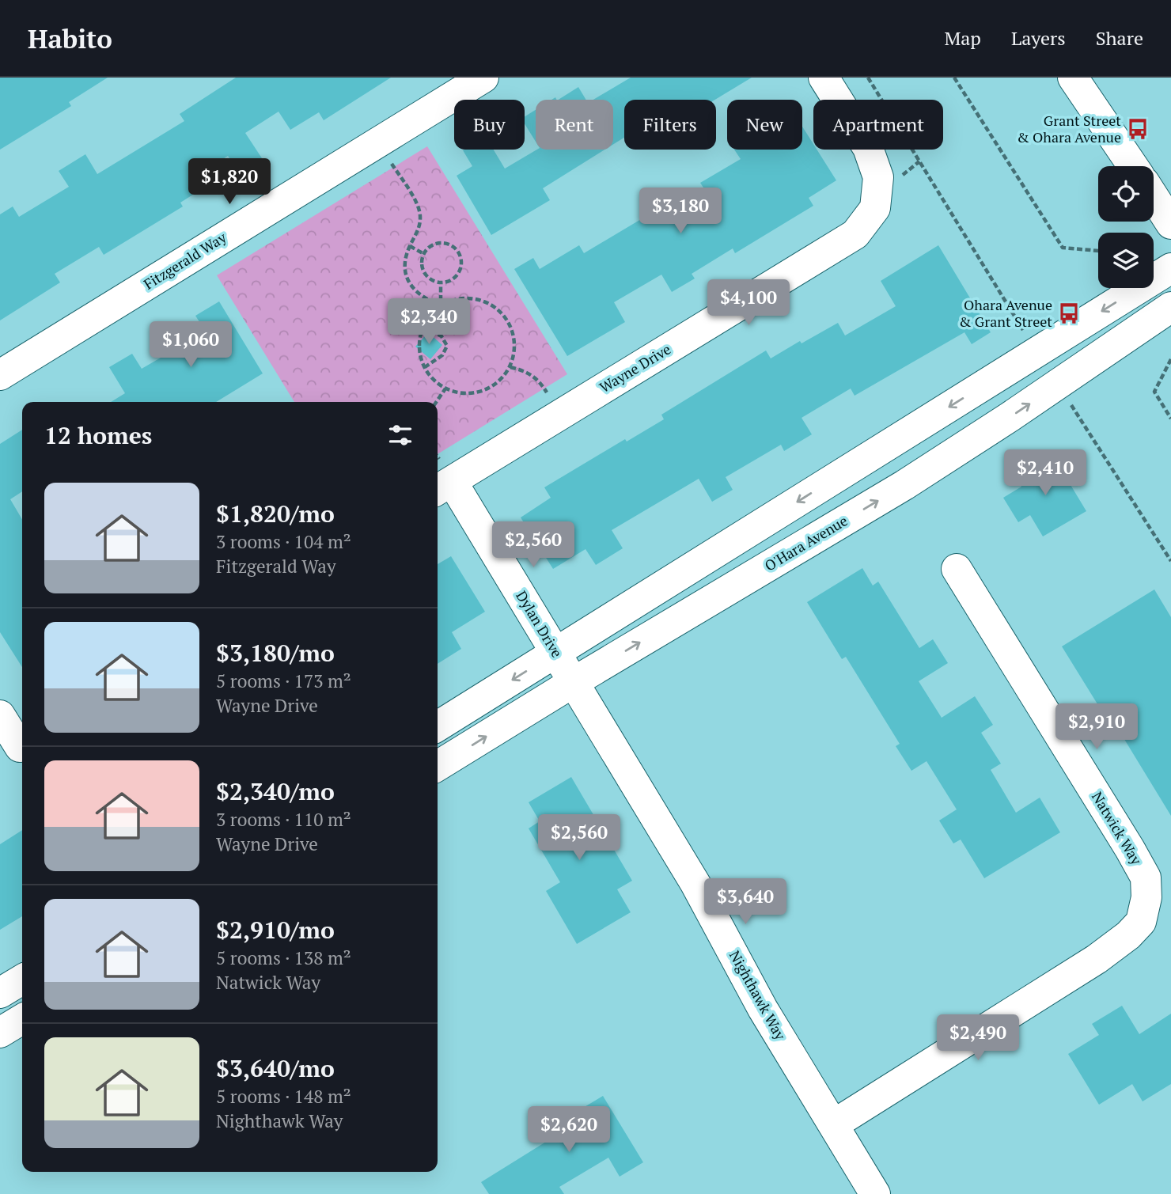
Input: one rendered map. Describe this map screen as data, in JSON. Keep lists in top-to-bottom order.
{
  "streets": {
    "street": [
      "Fitzgerald Way",
      "Wayne Drive",
      "O'Hara Avenue",
      "Dylan Drive",
      "Natwick Way",
      "Nighthawk Way"
    ]
  },
  "crossings": [
    ["Wayne Drive", "Dylan Drive"],
    ["O'Hara Avenue", "Dylan Drive"],
    ["O'Hara Avenue", "Nighthawk Way"],
    ["Dylan Drive", "Nighthawk Way"],
    ["Natwick Way", "Nighthawk Way"]
  ],
  "places": {
    "bus stop": ["Grant Street & Ohara Avenue", "Ohara Avenue & Grant Street"]
  },
  "page": {
    "header": "Habito",
    "nav": ["Map", "Layers", "Share"],
    "chip": [
      "Buy",
      "Rent",
      "Filters",
      "New",
      "Apartment"
    ],
    "price": [
      "$1,820",
      "$3,180",
      "$4,100",
      "$2,340",
      "$1,060",
      "$2,410",
      "$2,560",
      "$2,910",
      "$2,560",
      "$3,640",
      "$2,490",
      "$2,620"
    ],
    "heading": "12 homes",
    "list": [
      {
        "name": "$1,820/mo",
        "note": "3 rooms · 104 m² · Fitzgerald Way"
      },
      {
        "name": "$3,180/mo",
        "note": "5 rooms · 173 m² · Wayne Drive"
      },
      {
        "name": "$2,340/mo",
        "note": "3 rooms · 110 m² · Wayne Drive"
      },
      {
        "name": "$2,910/mo",
        "note": "5 rooms · 138 m² · Natwick Way"
      },
      {
        "name": "$3,640/mo",
        "note": "5 rooms · 148 m² · Nighthawk Way"
      }
    ]
  }
}
